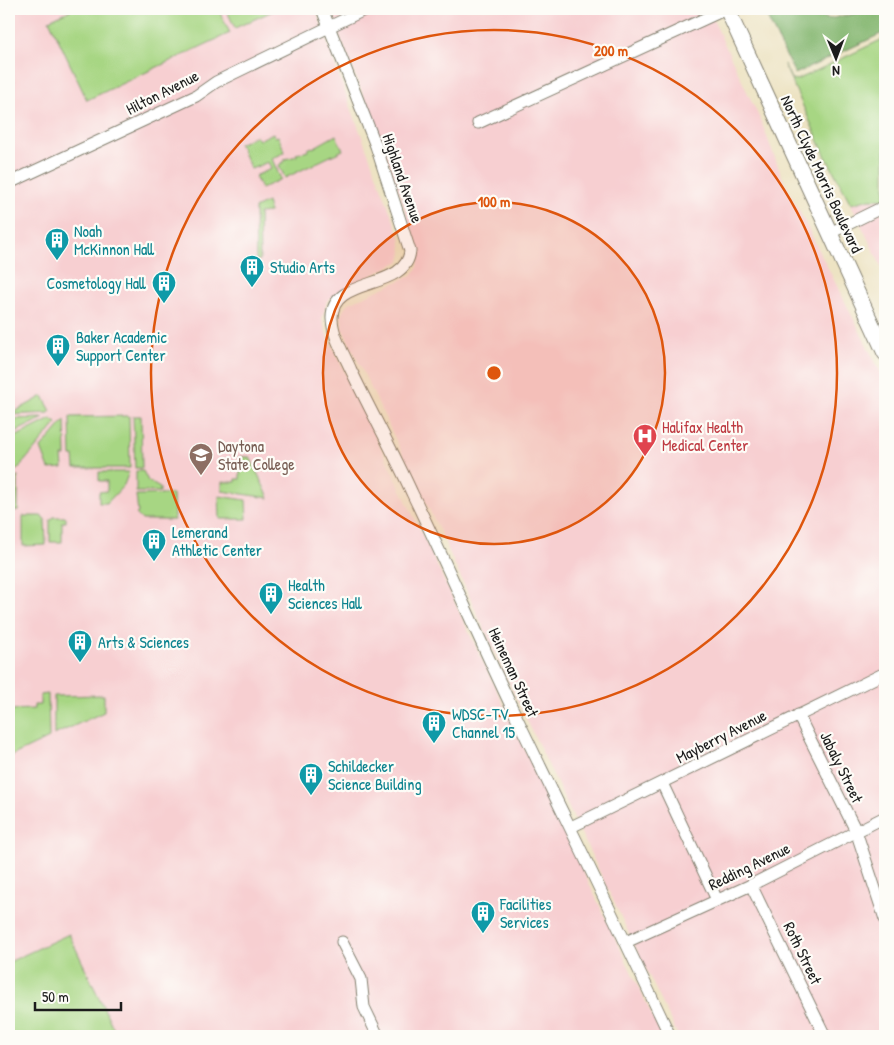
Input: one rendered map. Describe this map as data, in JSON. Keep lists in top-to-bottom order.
{
  "streets": {
    "main road": ["North Clyde Morris Boulevard"],
    "street": [
      "Hilton Avenue",
      "Highland Avenue",
      "Heineman Street",
      "Mayberry Avenue",
      "Jabaly Street",
      "Redding Avenue",
      "Roth Street"
    ]
  },
  "crossings": [
    ["Hilton Avenue", "Highland Avenue"],
    ["Highland Avenue", "Heineman Street"],
    ["Heineman Street", "Mayberry Avenue"],
    ["Heineman Street", "Redding Avenue"],
    ["Mayberry Avenue", "Jabaly Street"],
    ["Jabaly Street", "Redding Avenue"],
    ["Redding Avenue", "Roth Street"]
  ],
  "places": {
    "building": [
      "Noah McKinnon Hall",
      "Studio Arts",
      "Cosmetology Hall",
      "Baker Academic Support Center",
      "Lemerand Athletic Center",
      "Health Sciences Hall",
      "Arts & Sciences",
      "WDSC-TV Channel 15",
      "Schildecker Science Building",
      "Facilities Services"
    ],
    "hospital": ["Halifax Health Medical Center"],
    "school or university": ["Daytona State College"]
  },
  "scale_bar": "50 m",
  "north": "bottom",
  "rings": ["200 m", "100 m"]
}
